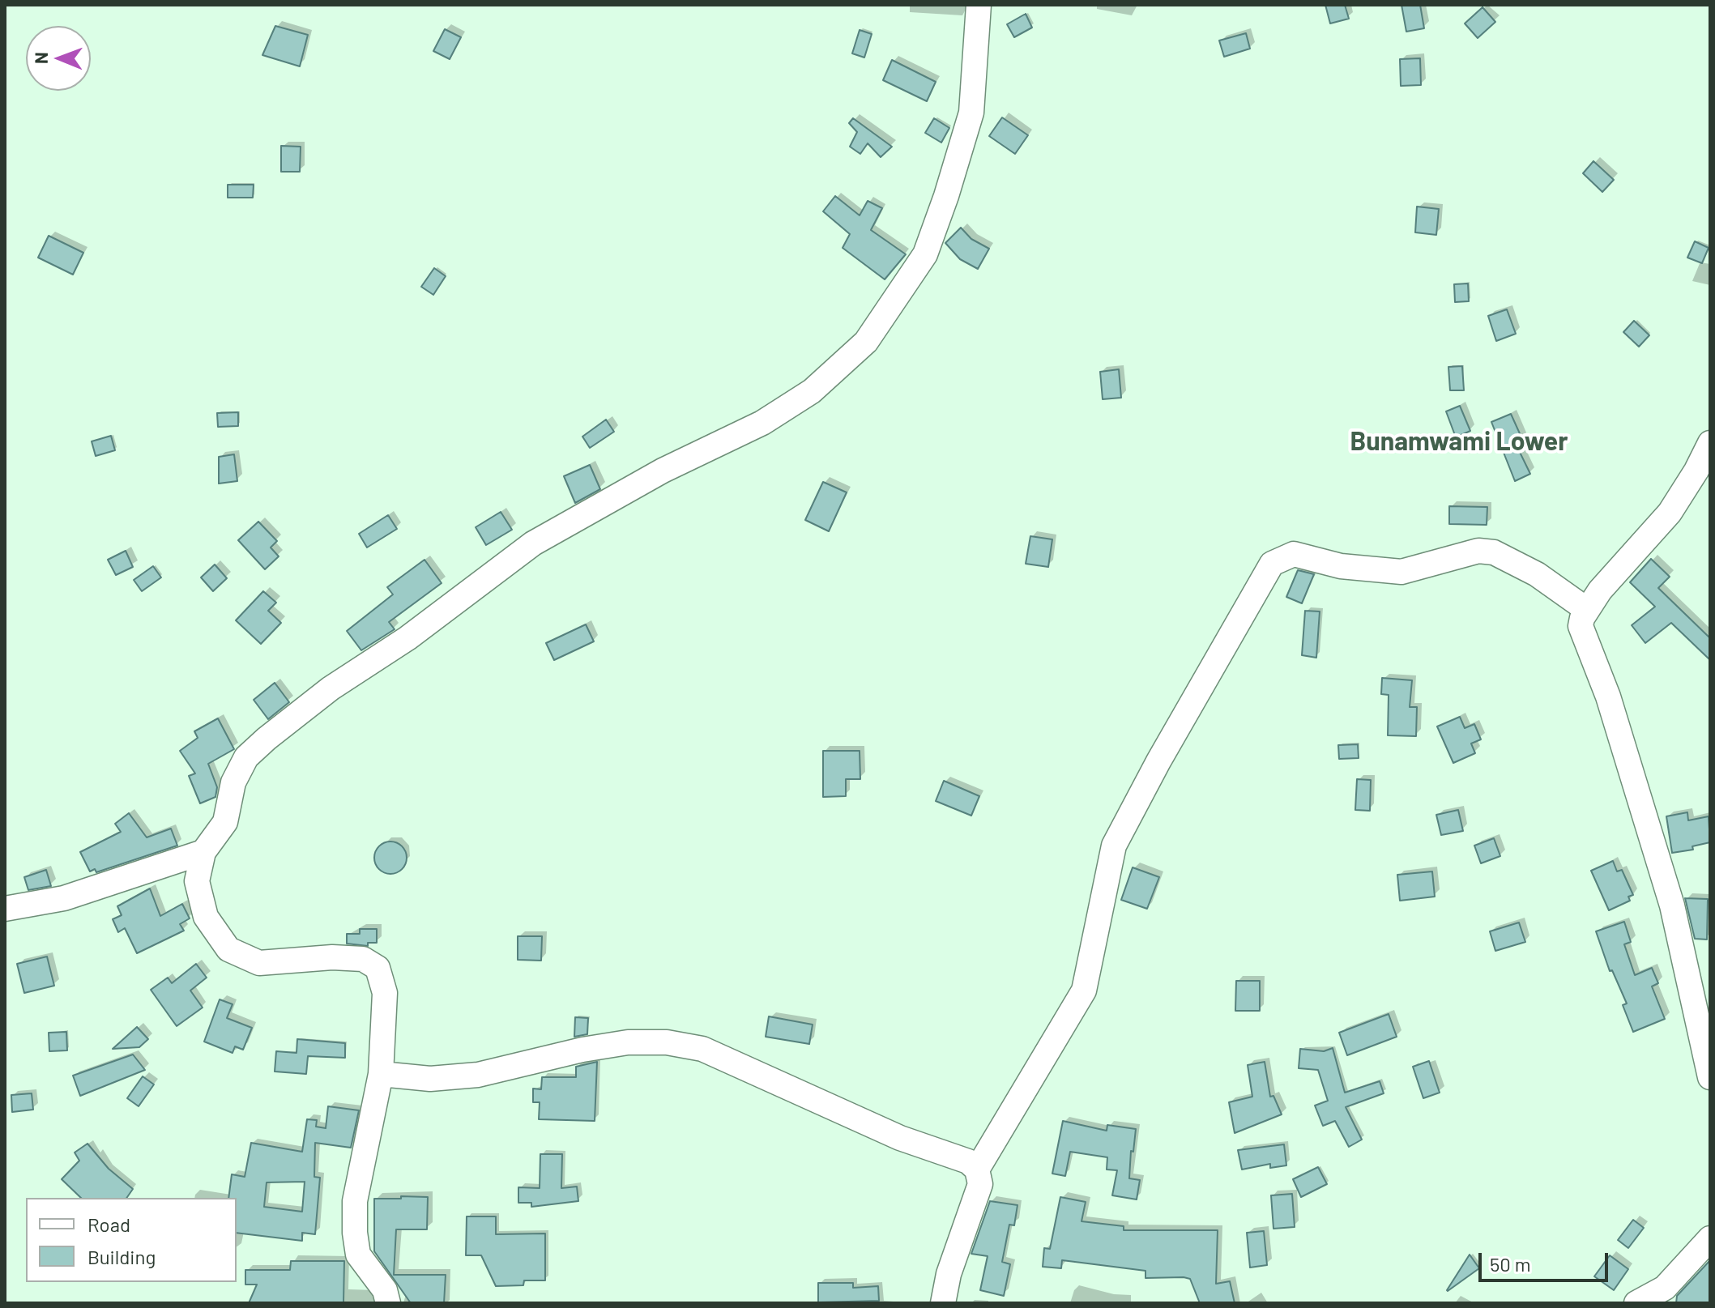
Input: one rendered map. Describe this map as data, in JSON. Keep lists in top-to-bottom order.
{
  "districts": ["Bunamwami Lower"],
  "legend": ["Road", "Building"],
  "scale_bar": "50 m",
  "north": "left"
}
